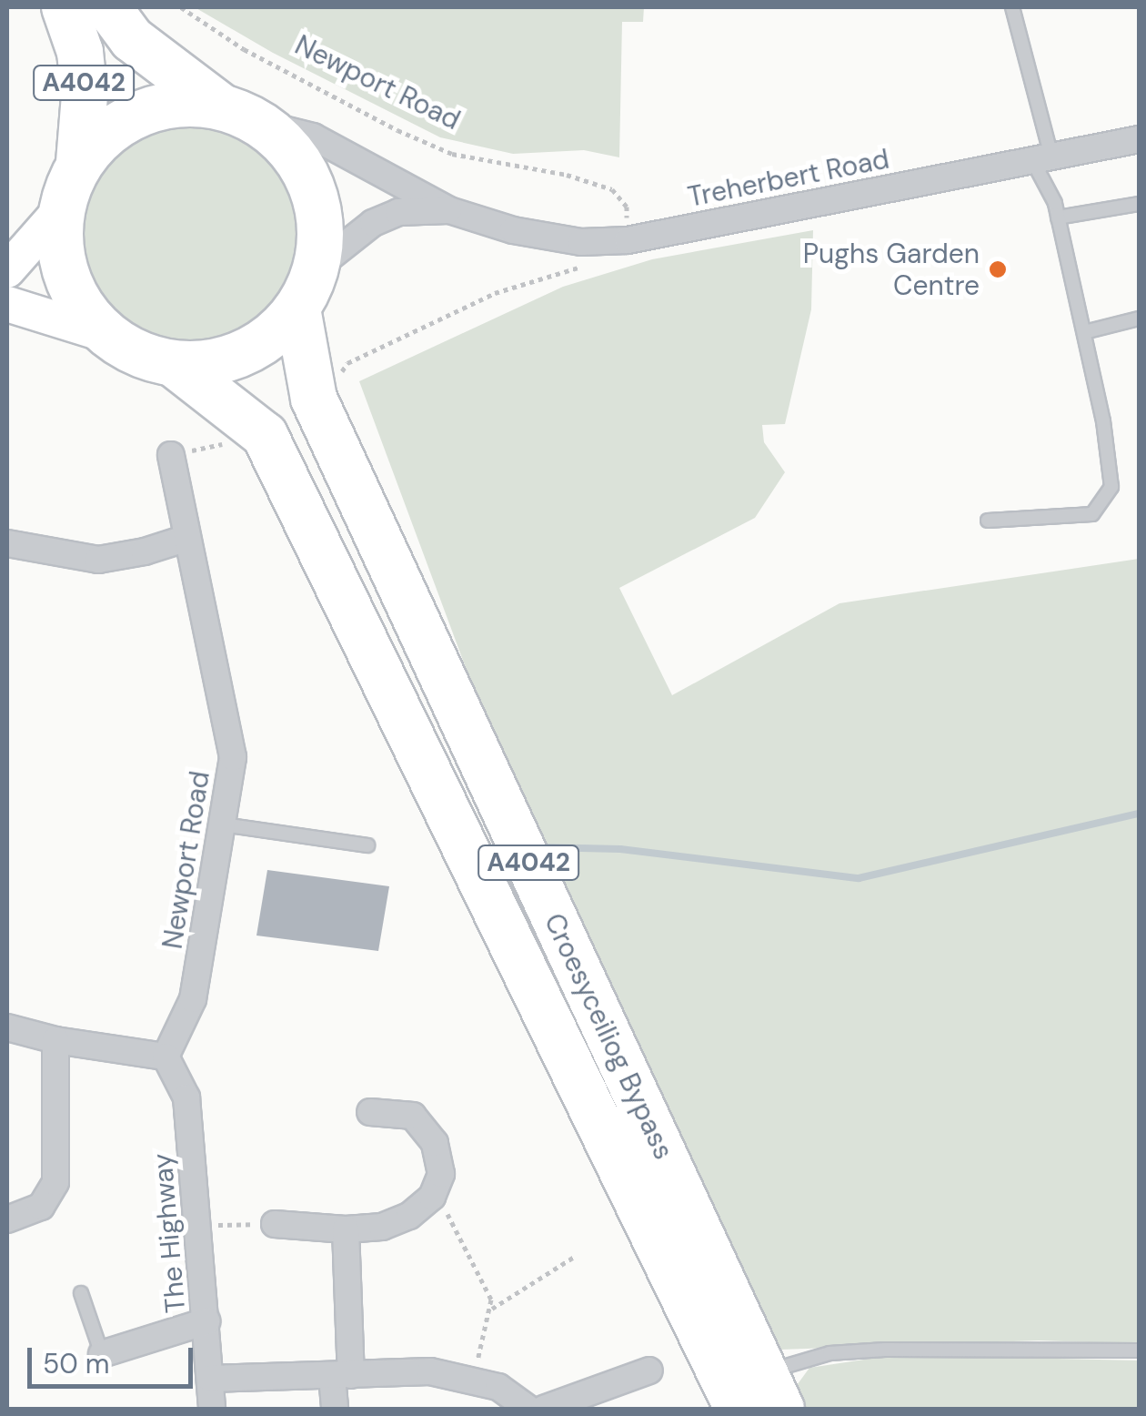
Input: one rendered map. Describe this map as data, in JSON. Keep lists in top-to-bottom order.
{
  "streets": {
    "highway": ["A4042", "Croesyceiliog Bypass"],
    "street": ["Newport Road", "Treherbert Road", "The Highway"]
  },
  "crossings": [
    ["A4042", "Treherbert Road"],
    ["A4042", "Croesyceiliog Bypass"],
    ["Newport Road", "Treherbert Road"],
    ["Newport Road", "The Highway"],
    ["Treherbert Road", "Croesyceiliog Bypass"]
  ],
  "places": ["Pughs Garden Centre"],
  "scale_bar": "50 m"
}
